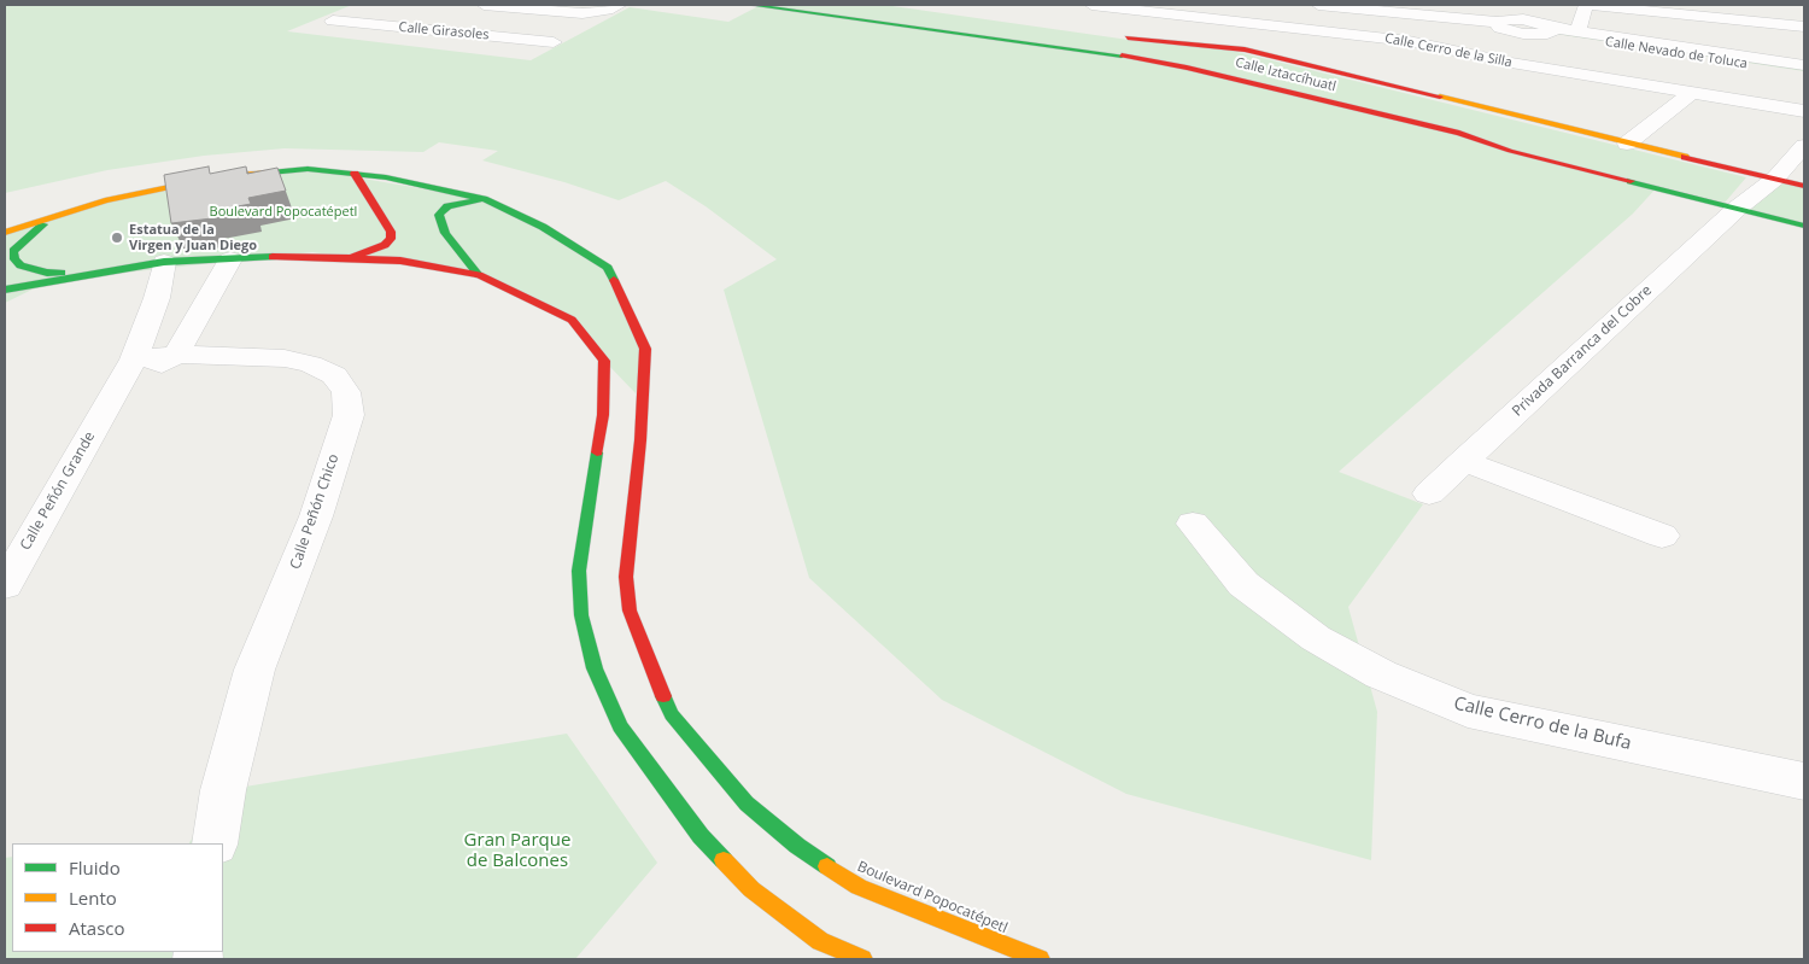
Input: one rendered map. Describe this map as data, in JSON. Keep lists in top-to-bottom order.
{
  "streets": {
    "street": [
      "Calle Girasoles",
      "Calle Cerro de la Silla",
      "Calle Nevado de Toluca",
      "Calle Iztaccíhuatl",
      "Privada Barranca del Cobre",
      "Calle Peñón Grande",
      "Calle Peñón Chico",
      "Calle Cerro de la Bufa",
      "Boulevard Popocatépetl"
    ]
  },
  "crossings": [
    ["Calle Iztaccíhuatl", "Privada Barranca del Cobre"],
    ["Calle Peñón Grande", "Calle Peñón Chico"]
  ],
  "parks": ["Boulevard Popocatépetl", "Gran Parque de Balcones"],
  "places": ["Estatua de la Virgen y Juan Diego"],
  "legend": ["Fluido", "Lento", "Atasco"]
}
